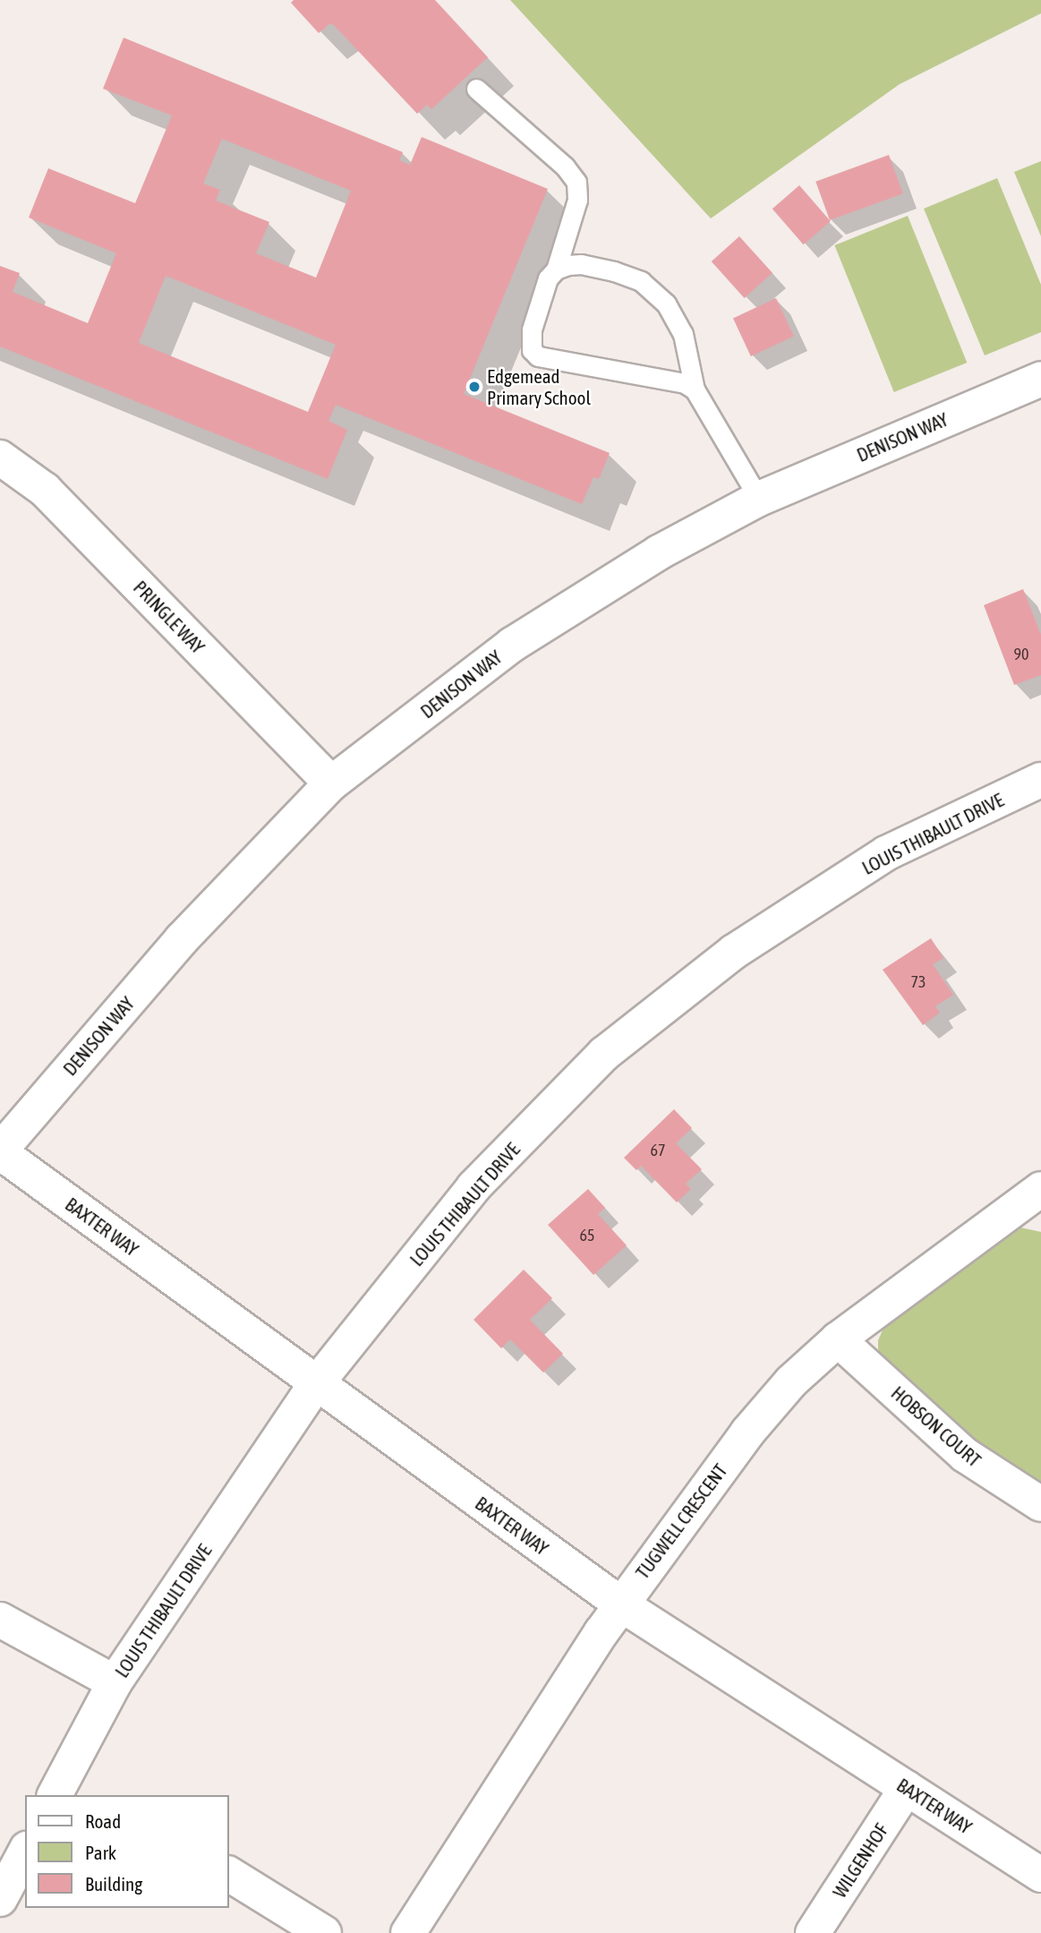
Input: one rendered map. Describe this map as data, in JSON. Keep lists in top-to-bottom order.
{
  "streets": {
    "street": [
      "DENISON WAY",
      "PRINGLE WAY",
      "LOUIS THIBAULT DRIVE",
      "BAXTER WAY",
      "HOBSON COURT",
      "TUGWELL CRESCENT",
      "WILGENHOF"
    ]
  },
  "crossings": [
    ["DENISON WAY", "PRINGLE WAY"],
    ["DENISON WAY", "BAXTER WAY"],
    ["LOUIS THIBAULT DRIVE", "BAXTER WAY"],
    ["BAXTER WAY", "TUGWELL CRESCENT"],
    ["BAXTER WAY", "WILGENHOF"],
    ["HOBSON COURT", "TUGWELL CRESCENT"]
  ],
  "places": ["Edgemead Primary School"],
  "house_numbers": [
    "90",
    "73",
    "67",
    "65"
  ],
  "legend": ["Road", "Park", "Building"]
}
